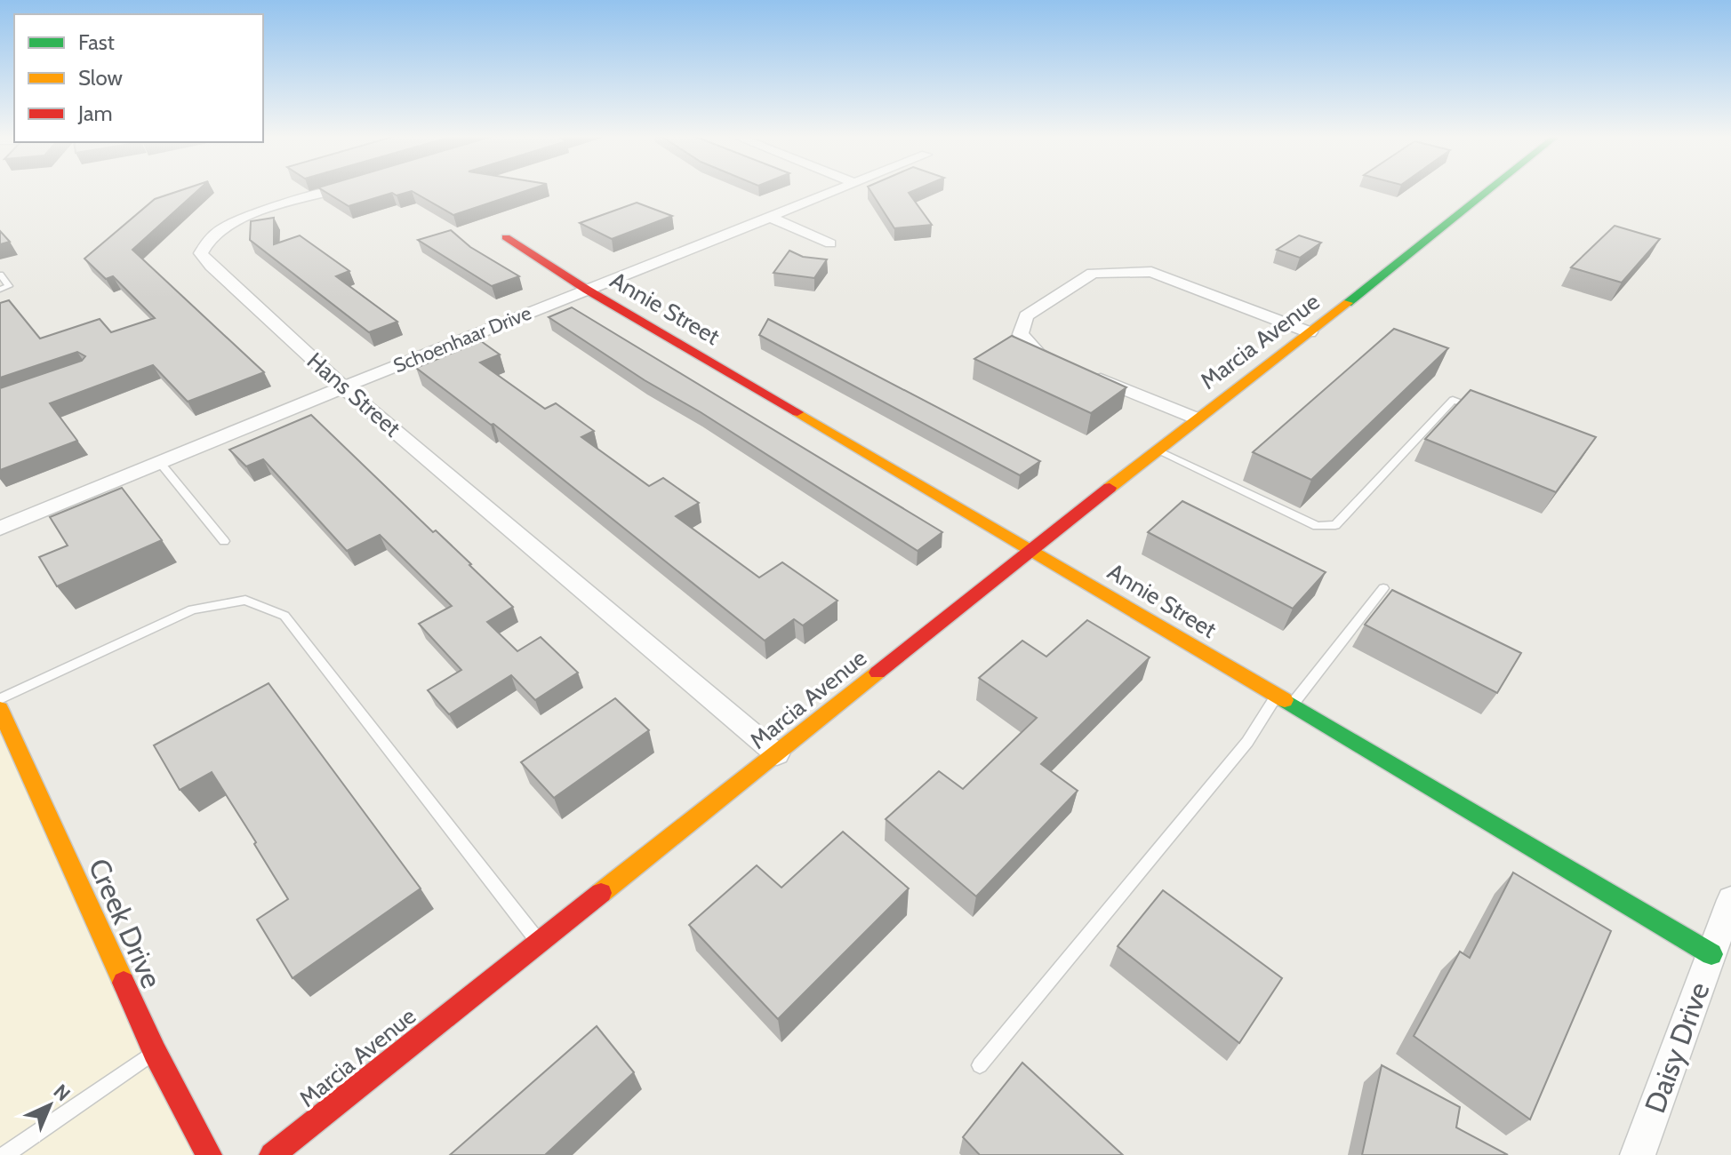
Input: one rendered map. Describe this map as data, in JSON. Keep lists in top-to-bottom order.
{
  "streets": {
    "street": [
      "Annie Street",
      "Schoenhaar Drive",
      "Marcia Avenue",
      "Hans Street",
      "Creek Drive",
      "Daisy Drive"
    ]
  },
  "crossings": [
    ["Annie Street", "Schoenhaar Drive"],
    ["Annie Street", "Marcia Avenue"],
    ["Annie Street", "Daisy Drive"],
    ["Schoenhaar Drive", "Hans Street"],
    ["Marcia Avenue", "Hans Street"]
  ],
  "legend": ["Fast", "Slow", "Jam"],
  "north": "top right"
}
